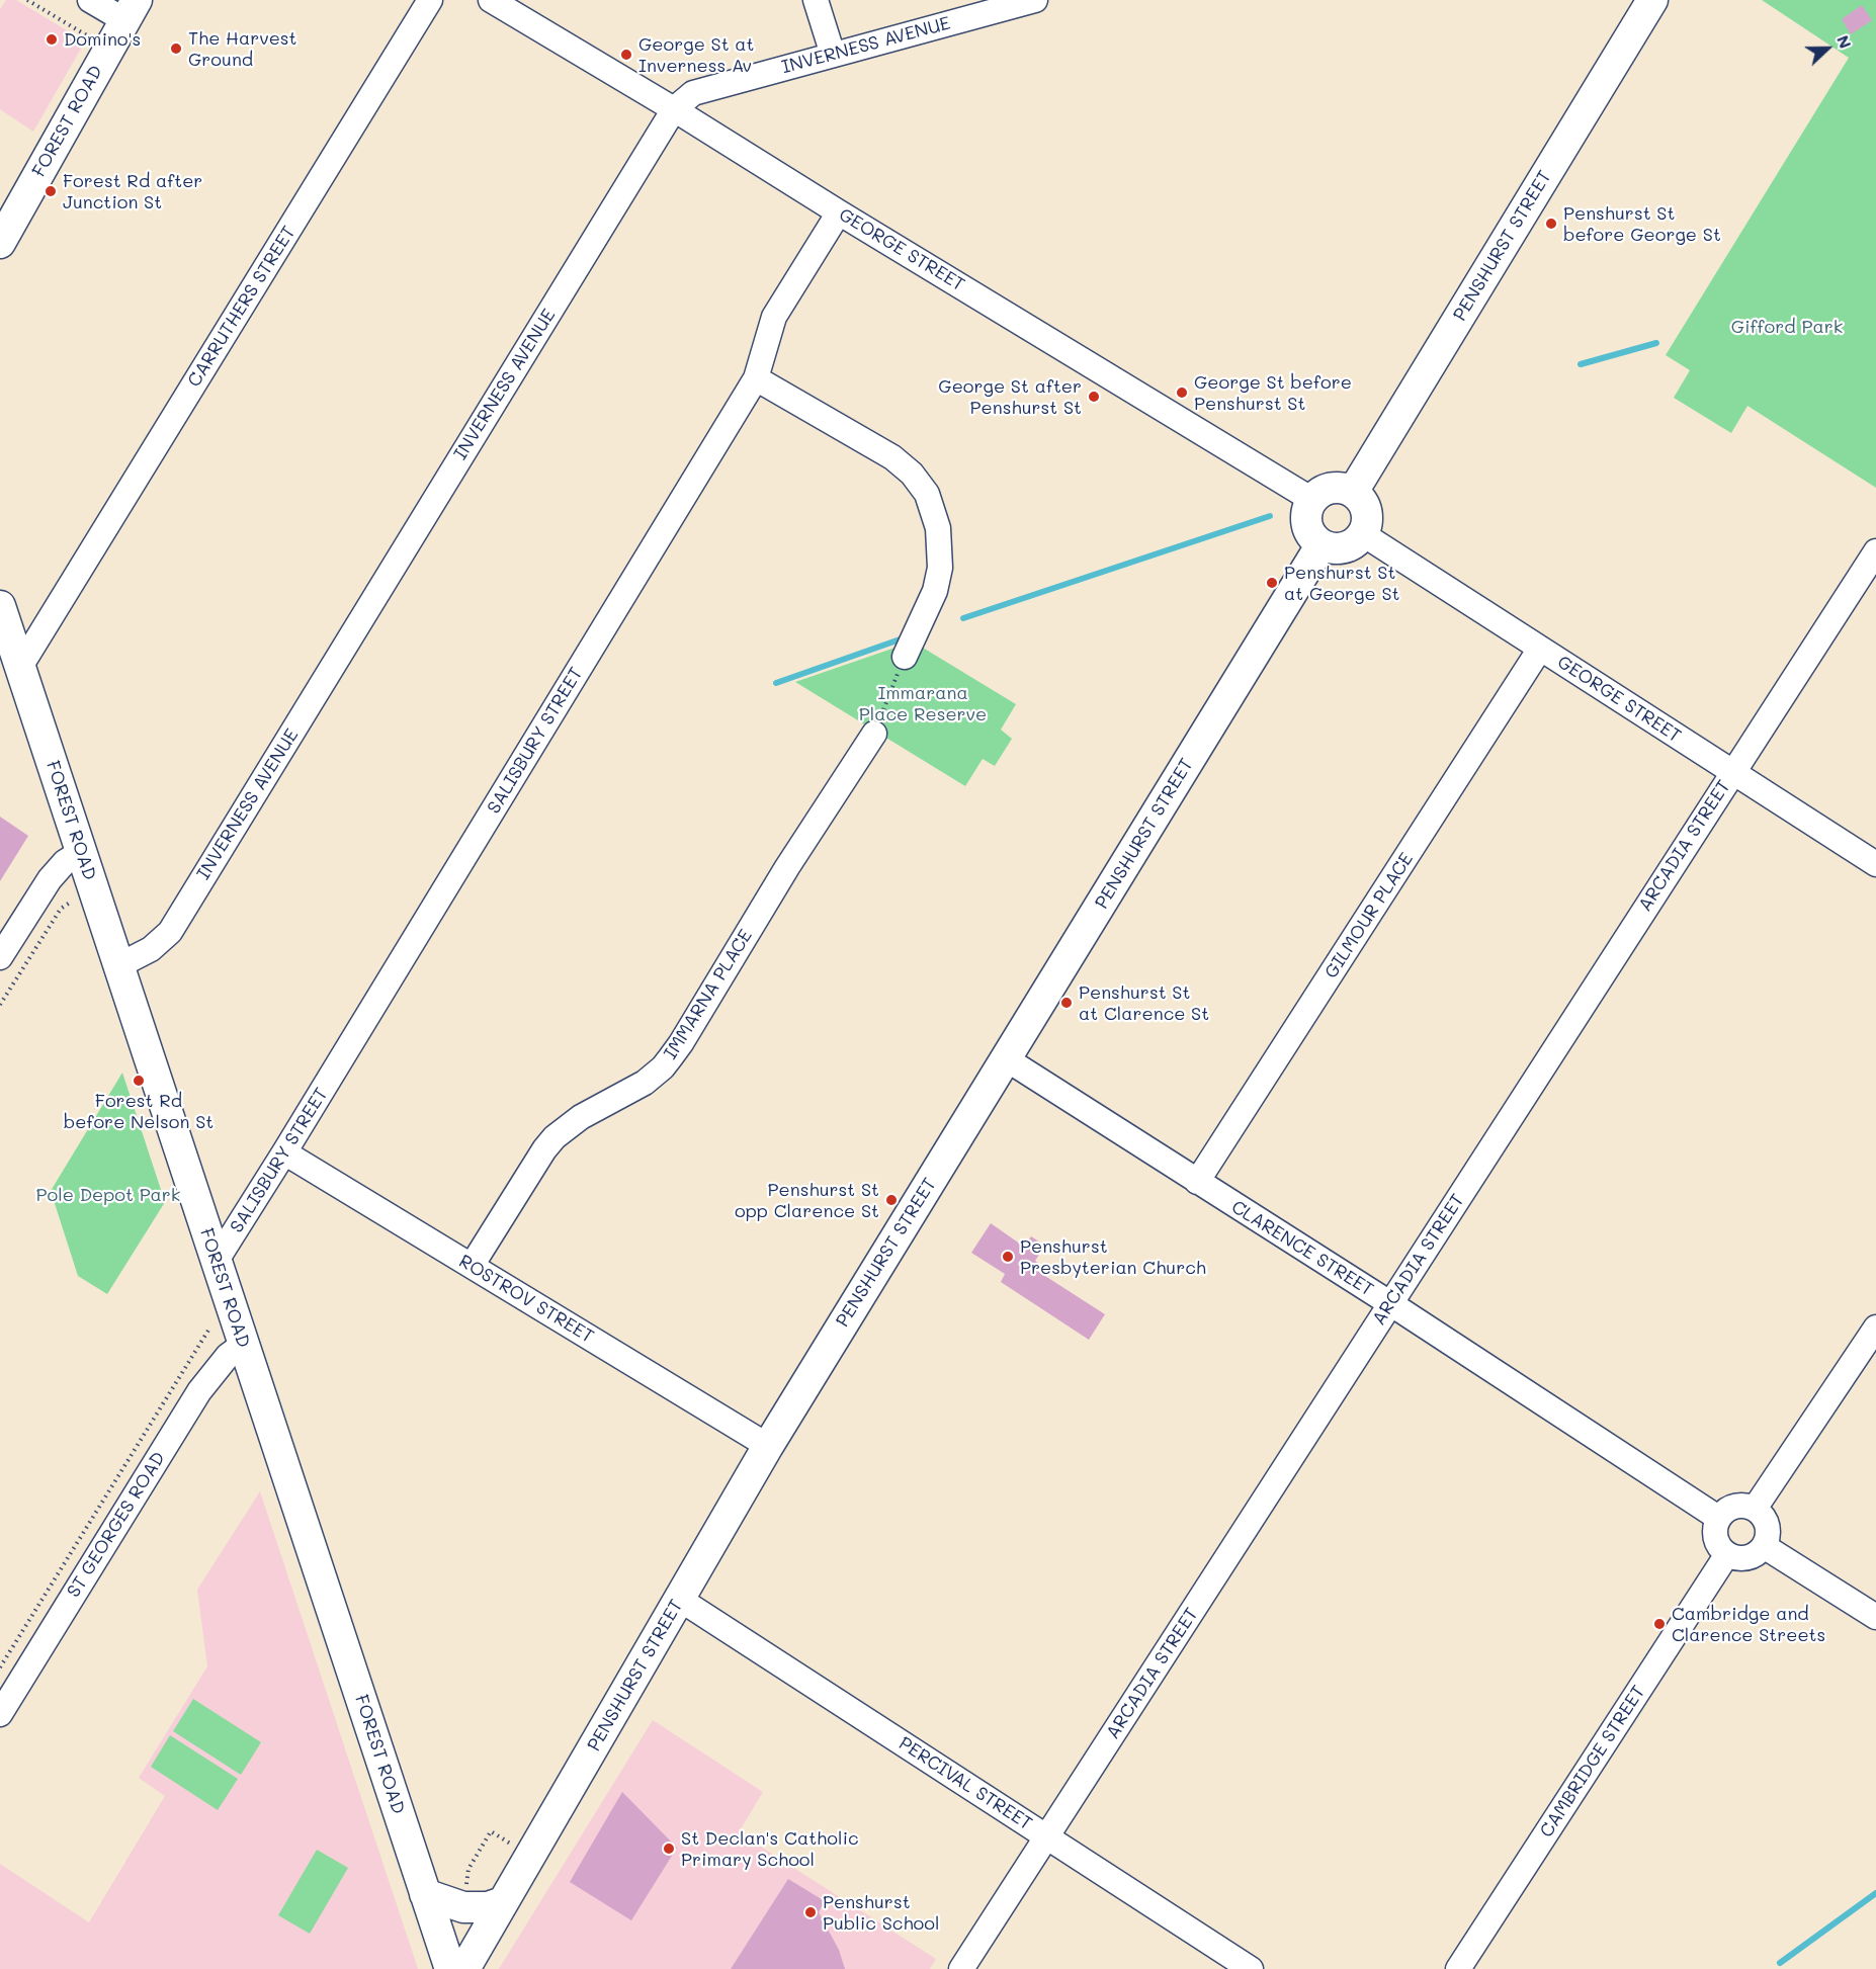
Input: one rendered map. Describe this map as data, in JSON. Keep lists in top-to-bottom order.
{
  "streets": {
    "main road": ["FOREST ROAD", "PENSHURST STREET"],
    "street": [
      "INVERNESS AVENUE",
      "GEORGE STREET",
      "CARRUTHERS STREET",
      "SALISBURY STREET",
      "ARCADIA STREET",
      "GILMOUR PLACE",
      "IMMARNA PLACE",
      "CLARENCE STREET",
      "ROSTROV STREET",
      "ST GEORGES ROAD",
      "CAMBRIDGE STREET",
      "PERCIVAL STREET"
    ]
  },
  "crossings": [
    ["INVERNESS AVENUE", "FOREST ROAD"],
    ["INVERNESS AVENUE", "GEORGE STREET"],
    ["FOREST ROAD", "CARRUTHERS STREET"],
    ["FOREST ROAD", "SALISBURY STREET"],
    ["FOREST ROAD", "ST GEORGES ROAD"],
    ["PENSHURST STREET", "GEORGE STREET"],
    ["PENSHURST STREET", "CLARENCE STREET"],
    ["PENSHURST STREET", "ROSTROV STREET"],
    ["PENSHURST STREET", "PERCIVAL STREET"],
    ["GEORGE STREET", "SALISBURY STREET"],
    ["GEORGE STREET", "ARCADIA STREET"],
    ["GEORGE STREET", "GILMOUR PLACE"],
    ["SALISBURY STREET", "ROSTROV STREET"],
    ["ARCADIA STREET", "CLARENCE STREET"],
    ["ARCADIA STREET", "PERCIVAL STREET"],
    ["GILMOUR PLACE", "CLARENCE STREET"],
    ["IMMARNA PLACE", "ROSTROV STREET"],
    ["CLARENCE STREET", "CAMBRIDGE STREET"]
  ],
  "parks": ["Gifford Park", "Immarana Place Reserve", "Pole Depot Park"],
  "places": [
    "Domino's",
    "The Harvest Ground",
    "George St at Inverness Av",
    "Forest Rd after Junction St",
    "Penshurst St before George St",
    "George St before Penshurst St",
    "George St after Penshurst St",
    "Penshurst St at George St",
    "Penshurst St at Clarence St",
    "Forest Rd before Nelson St",
    "Penshurst St opp Clarence St",
    "Penshurst Presbyterian Church",
    "Cambridge and Clarence Streets",
    "St Declan's Catholic Primary School",
    "Penshurst Public School"
  ],
  "north": "right"
}
